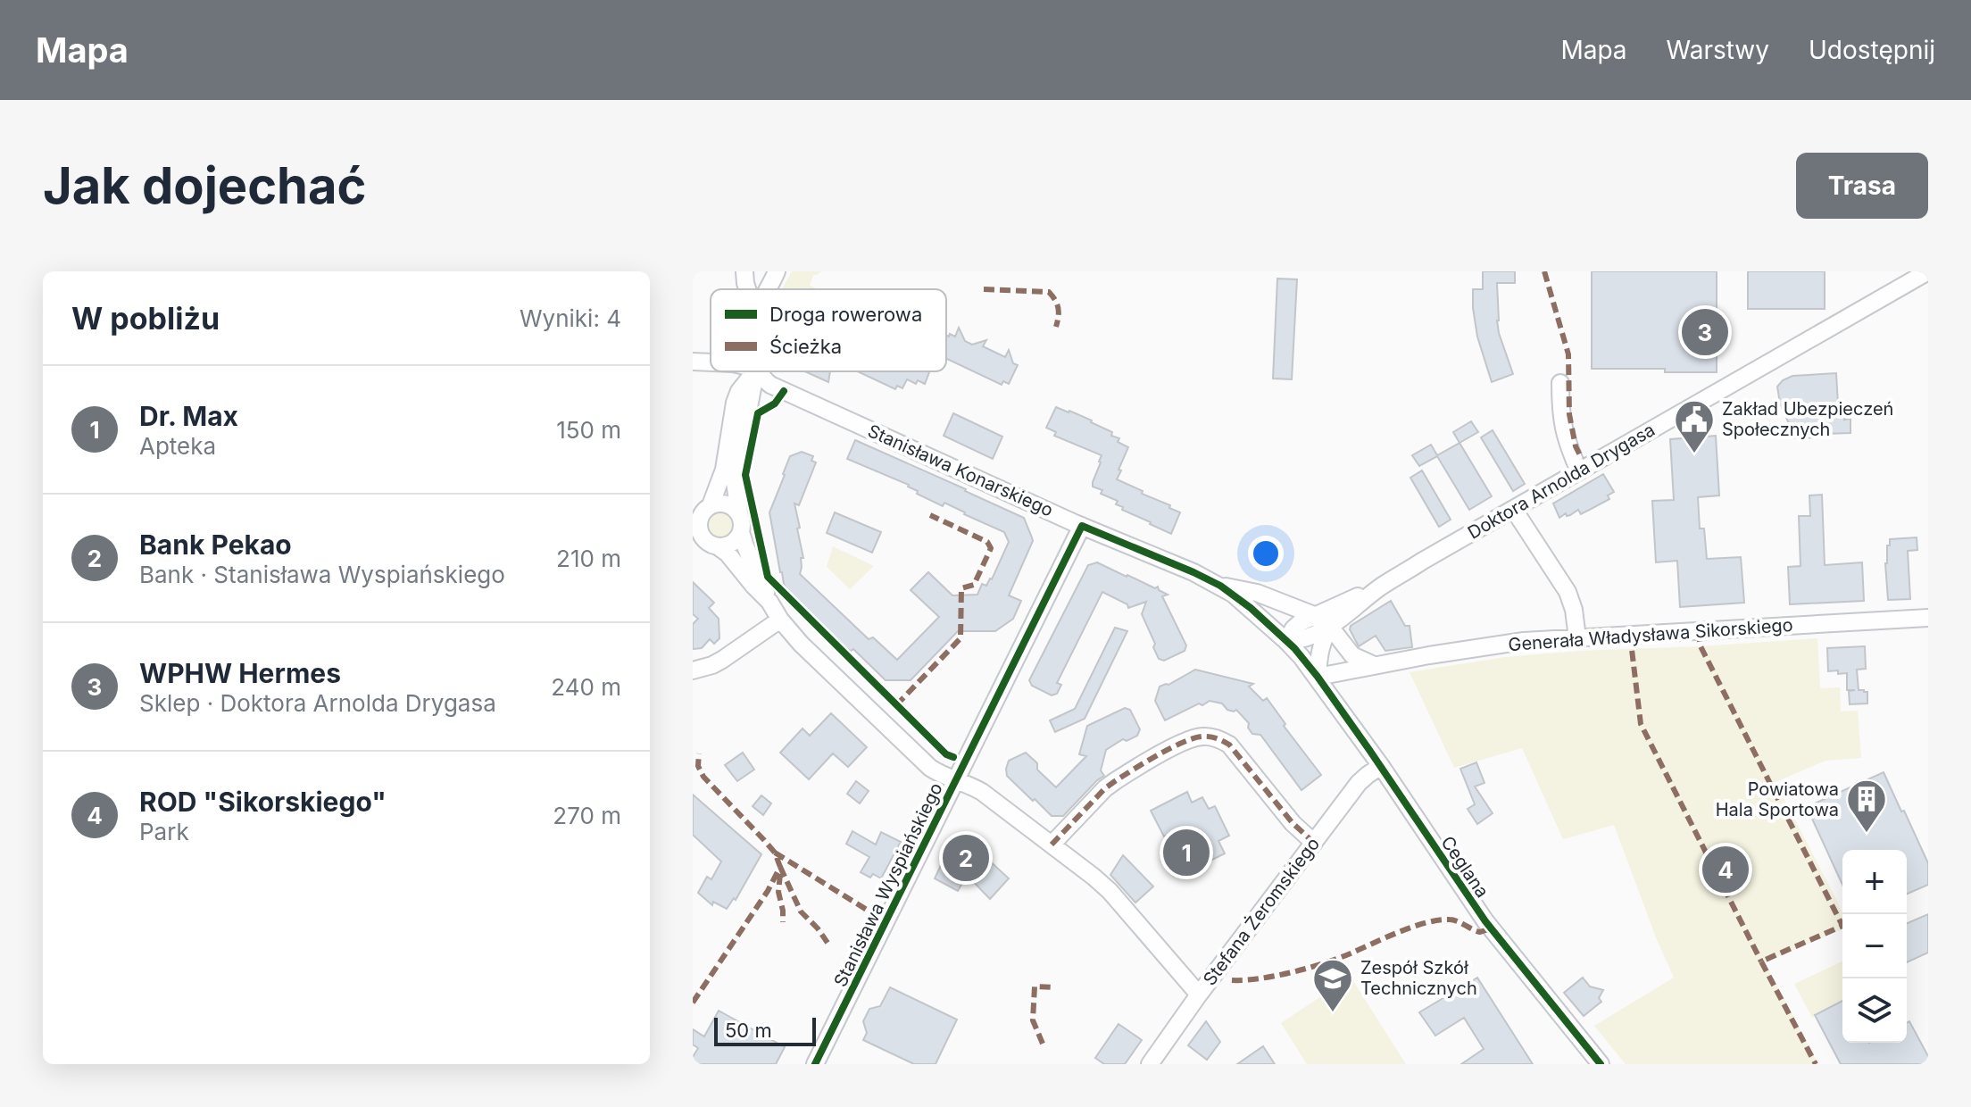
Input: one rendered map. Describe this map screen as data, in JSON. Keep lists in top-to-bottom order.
{
  "streets": {
    "street": [
      "Stanisława Konarskiego",
      "Doktora Arnolda Drygasa",
      "Generała Władysława Sikorskiego",
      "Ceglana",
      "Stanisława Wyspiańskiego",
      "Stefana Żeromskiego"
    ]
  },
  "crossings": [
    ["Stanisława Konarskiego", "Ceglana"],
    ["Stanisława Konarskiego", "Stanisława Wyspiańskiego"],
    ["Doktora Arnolda Drygasa", "Ceglana"],
    ["Generała Władysława Sikorskiego", "Ceglana"],
    ["Ceglana", "Stefana Żeromskiego"]
  ],
  "places": {
    "public building": ["Zakład Ubezpieczeń Społecznych"],
    "building": ["Powiatowa Hala Sportowa"],
    "school or university": ["Zespół Szkół Technicznych"]
  },
  "legend": ["Droga rowerowa", "Ścieżka"],
  "scale_bar": "50 m",
  "page": {
    "header": "Mapa",
    "nav": ["Mapa", "Warstwy", "Udostępnij"],
    "buttons": "Trasa",
    "title": "Jak dojechać",
    "heading": ["W pobliżu", "Wyniki: 4"],
    "pins": [
      "3",
      "1",
      "2",
      "4"
    ],
    "list": [
      {
        "mark": "1",
        "name": "Dr. Max",
        "note": "Apteka",
        "value": "150 m"
      },
      {
        "mark": "2",
        "name": "Bank Pekao",
        "note": "Bank · Stanisława Wyspiańskiego",
        "value": "210 m"
      },
      {
        "mark": "3",
        "name": "WPHW Hermes",
        "note": "Sklep · Doktora Arnolda Drygasa",
        "value": "240 m"
      },
      {
        "mark": "4",
        "name": "ROD \"Sikorskiego\"",
        "note": "Park",
        "value": "270 m"
      }
    ],
    "map_buttons": ["+", "−"],
    "scale": "50 m"
  }
}
